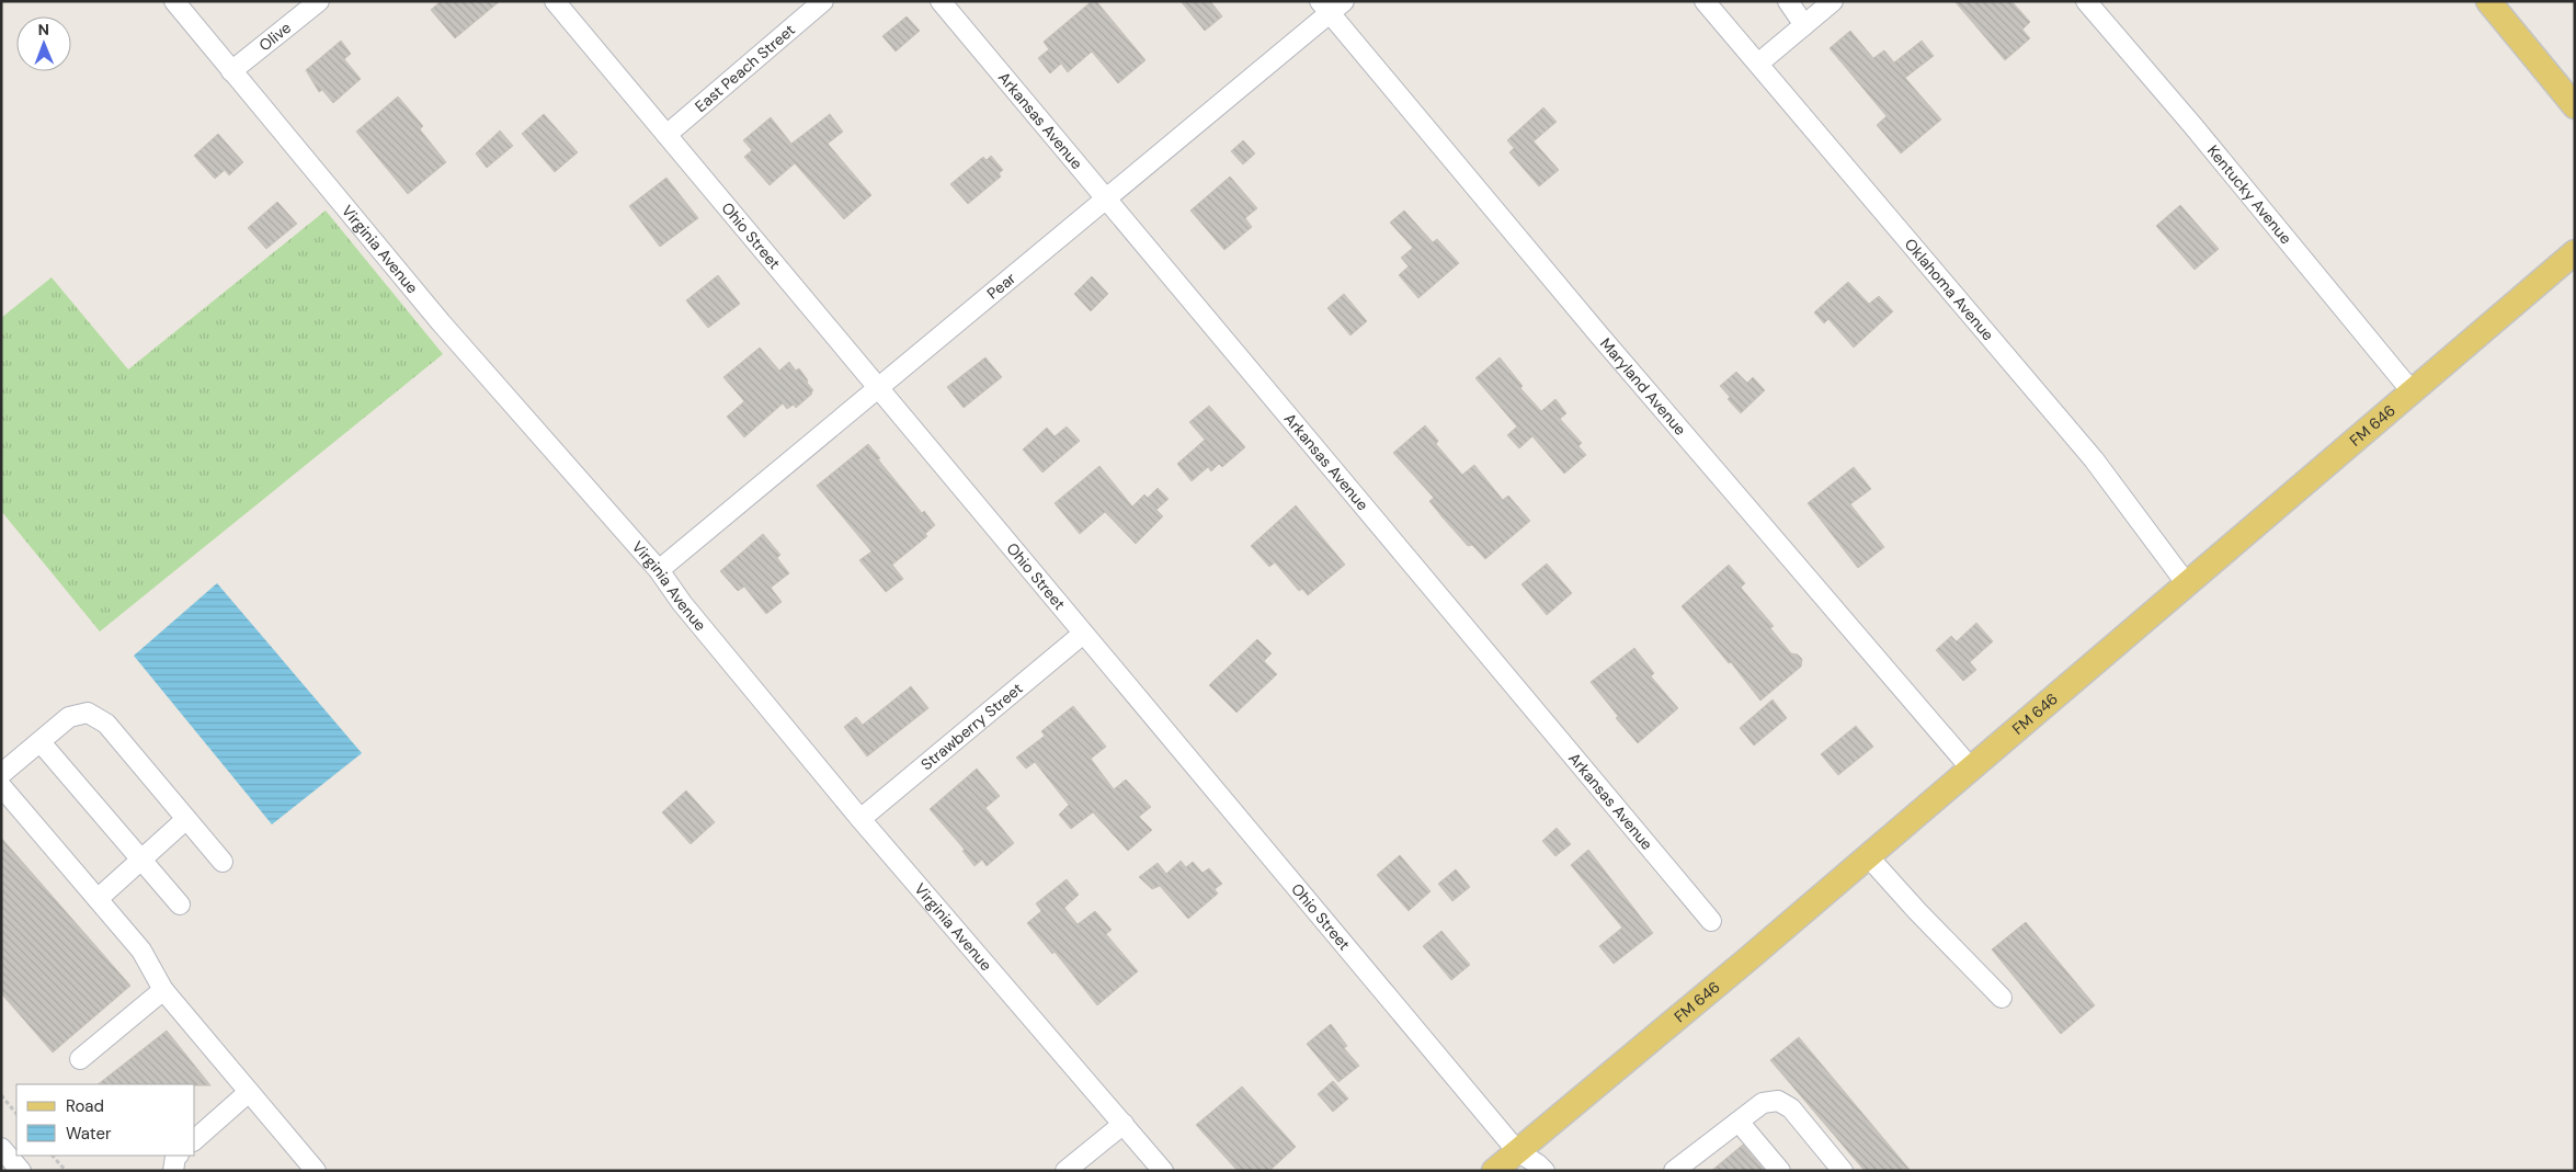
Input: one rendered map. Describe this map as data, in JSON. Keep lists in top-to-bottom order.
{
  "streets": {
    "main road": ["FM 646"],
    "street": [
      "Olive",
      "East Peach Street",
      "Arkansas Avenue",
      "Kentucky Avenue",
      "Ohio Street",
      "Virginia Avenue",
      "Pear",
      "Oklahoma Avenue",
      "Maryland Avenue",
      "Strawberry Street"
    ]
  },
  "crossings": [
    ["Olive", "Virginia Avenue"],
    ["East Peach Street", "Ohio Street"],
    ["Arkansas Avenue", "Pear"],
    ["Kentucky Avenue", "FM 646"],
    ["Ohio Street", "Pear"],
    ["Ohio Street", "FM 646"],
    ["Ohio Street", "Strawberry Street"],
    ["Virginia Avenue", "Pear"],
    ["Virginia Avenue", "Strawberry Street"],
    ["Pear", "Maryland Avenue"],
    ["Oklahoma Avenue", "FM 646"],
    ["Maryland Avenue", "FM 646"]
  ],
  "legend": ["Road", "Water"],
  "north": "top"
}
